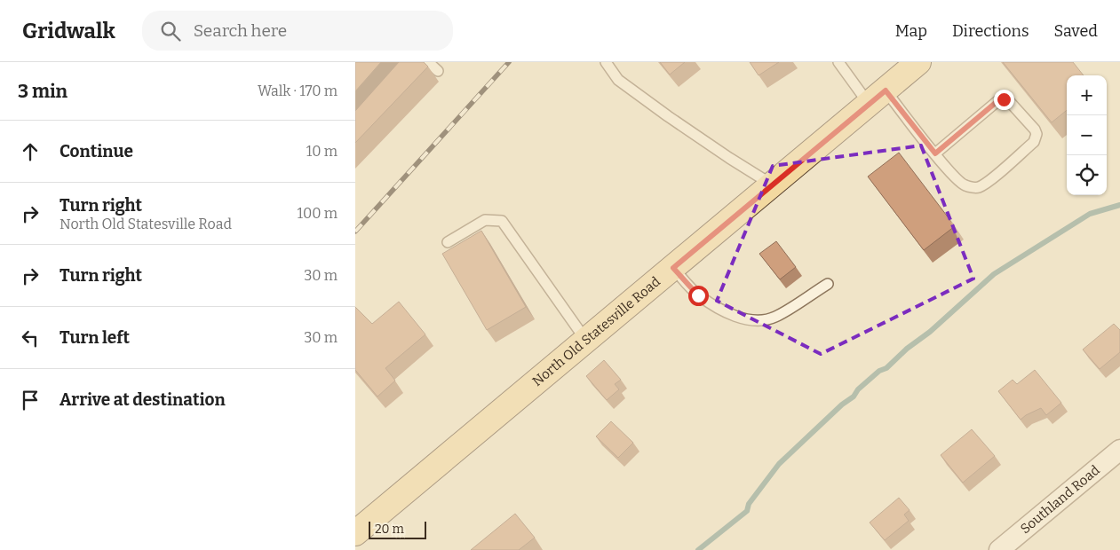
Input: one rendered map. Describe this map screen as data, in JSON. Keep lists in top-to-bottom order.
{
  "streets": {
    "main road": ["North Old Statesville Road"],
    "street": ["Southland Road"]
  },
  "scale_bar": "20 m",
  "page": {
    "header": "Gridwalk",
    "search": "Search here",
    "nav": ["Map", "Directions", "Saved"],
    "heading": ["3 min", "Walk · 170 m"],
    "map_buttons": ["+", "−"],
    "list": [
      ["Continue", "10 m"],
      ["Turn right", "North Old Statesville Road", "100 m"],
      ["Turn right", "30 m"],
      ["Turn left", "30 m"],
      "Arrive at destination"
    ],
    "scale": "20 m"
  }
}
